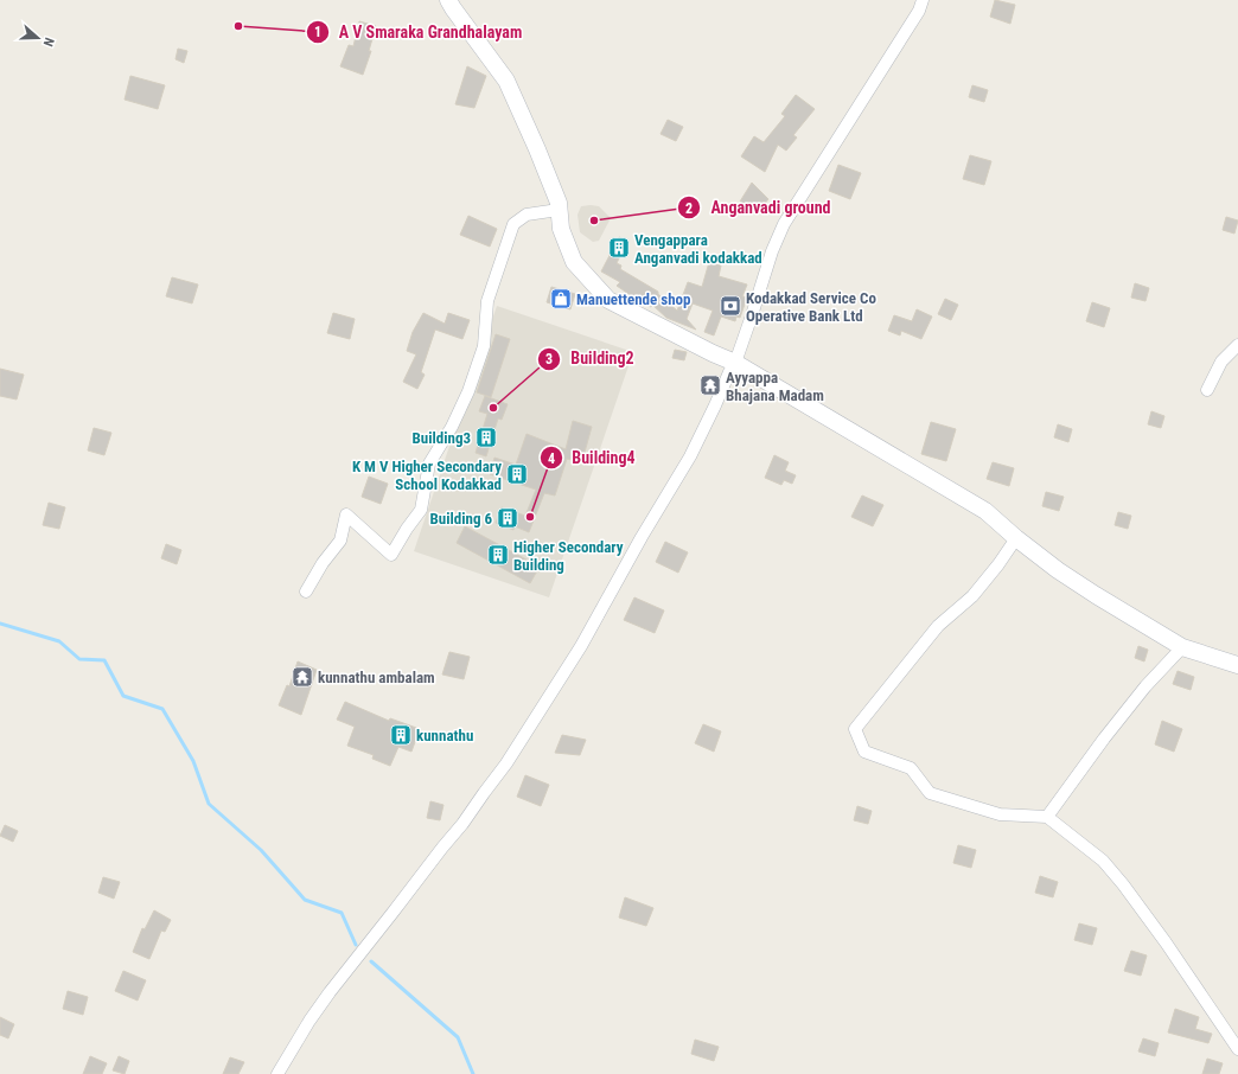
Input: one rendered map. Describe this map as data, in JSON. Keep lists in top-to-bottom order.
{
  "places": {
    "other": [
      "A V Smaraka Grandhalayam",
      "Anganvadi ground",
      "Building2",
      "Building4"
    ],
    "building": [
      "Vengappara Anganvadi kodakkad",
      "Building3",
      "K M V Higher Secondary School Kodakkad",
      "Building 6",
      "Higher Secondary Building",
      "kunnathu"
    ],
    "shop": ["Manuettende shop"],
    "bank": ["Kodakkad Service Co Operative Bank Ltd"],
    "temple": ["Ayyappa Bhajana Madam", "kunnathu ambalam"]
  },
  "north": "right"
}
